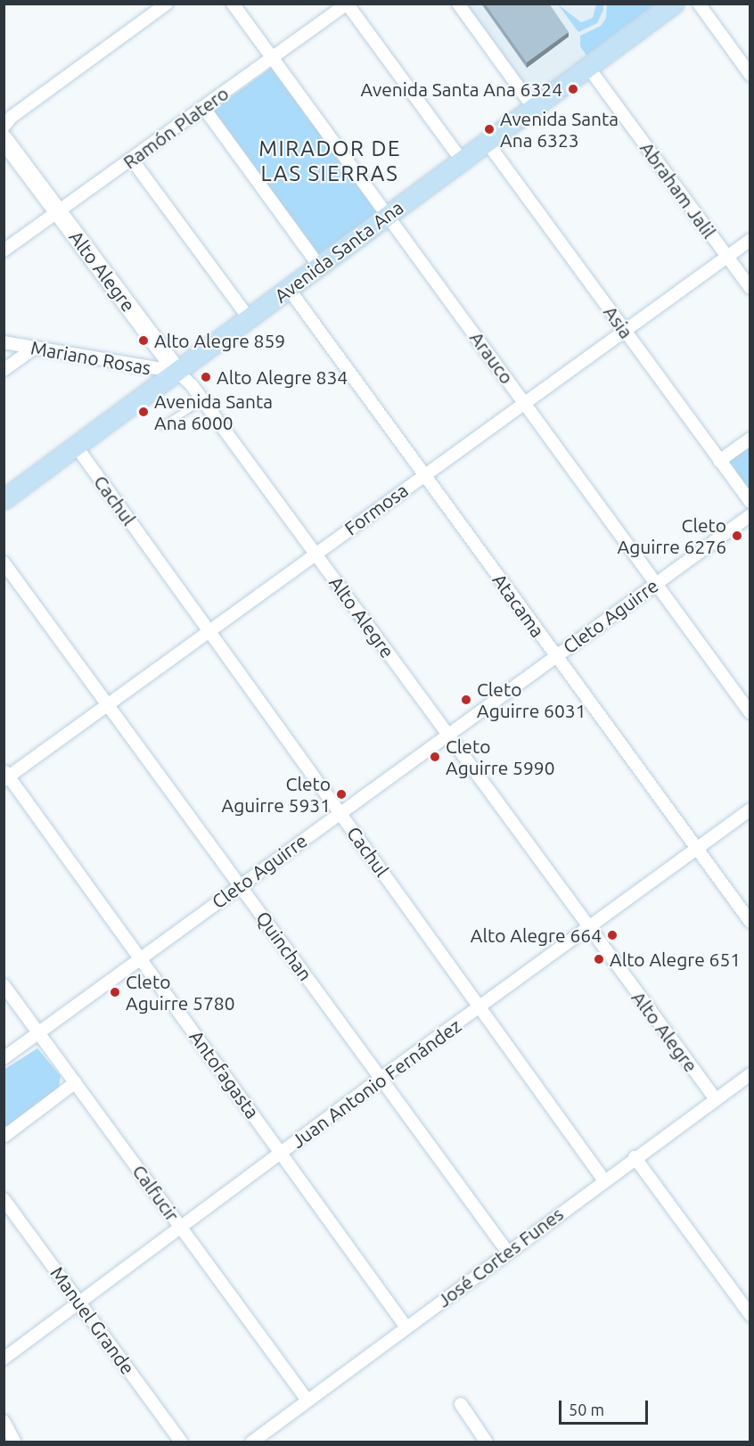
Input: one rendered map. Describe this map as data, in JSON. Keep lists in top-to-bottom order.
{
  "streets": {
    "main road": ["Avenida Santa Ana", "Alto Alegre"],
    "street": [
      "Ramón Platero",
      "Abraham Jalil",
      "Asia",
      "Mariano Rosas",
      "Arauco",
      "Cachul",
      "Formosa",
      "Atacama",
      "Cleto Aguirre",
      "Quinchan",
      "Antofagasta",
      "Juan Antonio Fernández",
      "Calfucir",
      "José Cortes Funes",
      "Manuel Grande"
    ]
  },
  "crossings": [
    ["Ramón Platero", "Alto Alegre"],
    ["Ramón Platero", "Arauco"],
    ["Abraham Jalil", "Avenida Santa Ana"],
    ["Abraham Jalil", "Formosa"],
    ["Avenida Santa Ana", "Alto Alegre"],
    ["Avenida Santa Ana", "Asia"],
    ["Avenida Santa Ana", "Mariano Rosas"],
    ["Avenida Santa Ana", "Arauco"],
    ["Avenida Santa Ana", "Cachul"],
    ["Avenida Santa Ana", "Atacama"],
    ["Alto Alegre", "Mariano Rosas"],
    ["Alto Alegre", "Formosa"],
    ["Alto Alegre", "Cleto Aguirre"],
    ["Alto Alegre", "Juan Antonio Fernández"],
    ["Alto Alegre", "José Cortes Funes"],
    ["Asia", "Formosa"],
    ["Arauco", "Formosa"],
    ["Arauco", "Cleto Aguirre"],
    ["Cachul", "Formosa"],
    ["Cachul", "Cleto Aguirre"],
    ["Cachul", "Juan Antonio Fernández"],
    ["Cachul", "José Cortes Funes"],
    ["Formosa", "Atacama"],
    ["Formosa", "Quinchan"],
    ["Formosa", "Antofagasta"],
    ["Atacama", "Cleto Aguirre"],
    ["Atacama", "Juan Antonio Fernández"],
    ["Cleto Aguirre", "Quinchan"],
    ["Cleto Aguirre", "Antofagasta"],
    ["Cleto Aguirre", "Calfucir"],
    ["Quinchan", "Juan Antonio Fernández"],
    ["Quinchan", "José Cortes Funes"],
    ["Antofagasta", "Juan Antonio Fernández"],
    ["Antofagasta", "José Cortes Funes"],
    ["Juan Antonio Fernández", "Calfucir"],
    ["Juan Antonio Fernández", "Manuel Grande"],
    ["Calfucir", "José Cortes Funes"]
  ],
  "districts": ["MIRADOR DE LAS SIERRAS"],
  "places": [
    "Avenida Santa Ana 6324",
    "Avenida Santa Ana 6323",
    "Alto Alegre 859",
    "Alto Alegre 834",
    "Avenida Santa Ana 6000",
    "Cleto Aguirre 6276",
    "Cleto Aguirre 6031",
    "Cleto Aguirre 5990",
    "Cleto Aguirre 5931",
    "Alto Alegre 664",
    "Alto Alegre 651",
    "Cleto Aguirre 5780"
  ],
  "scale_bar": "50 m"
}
